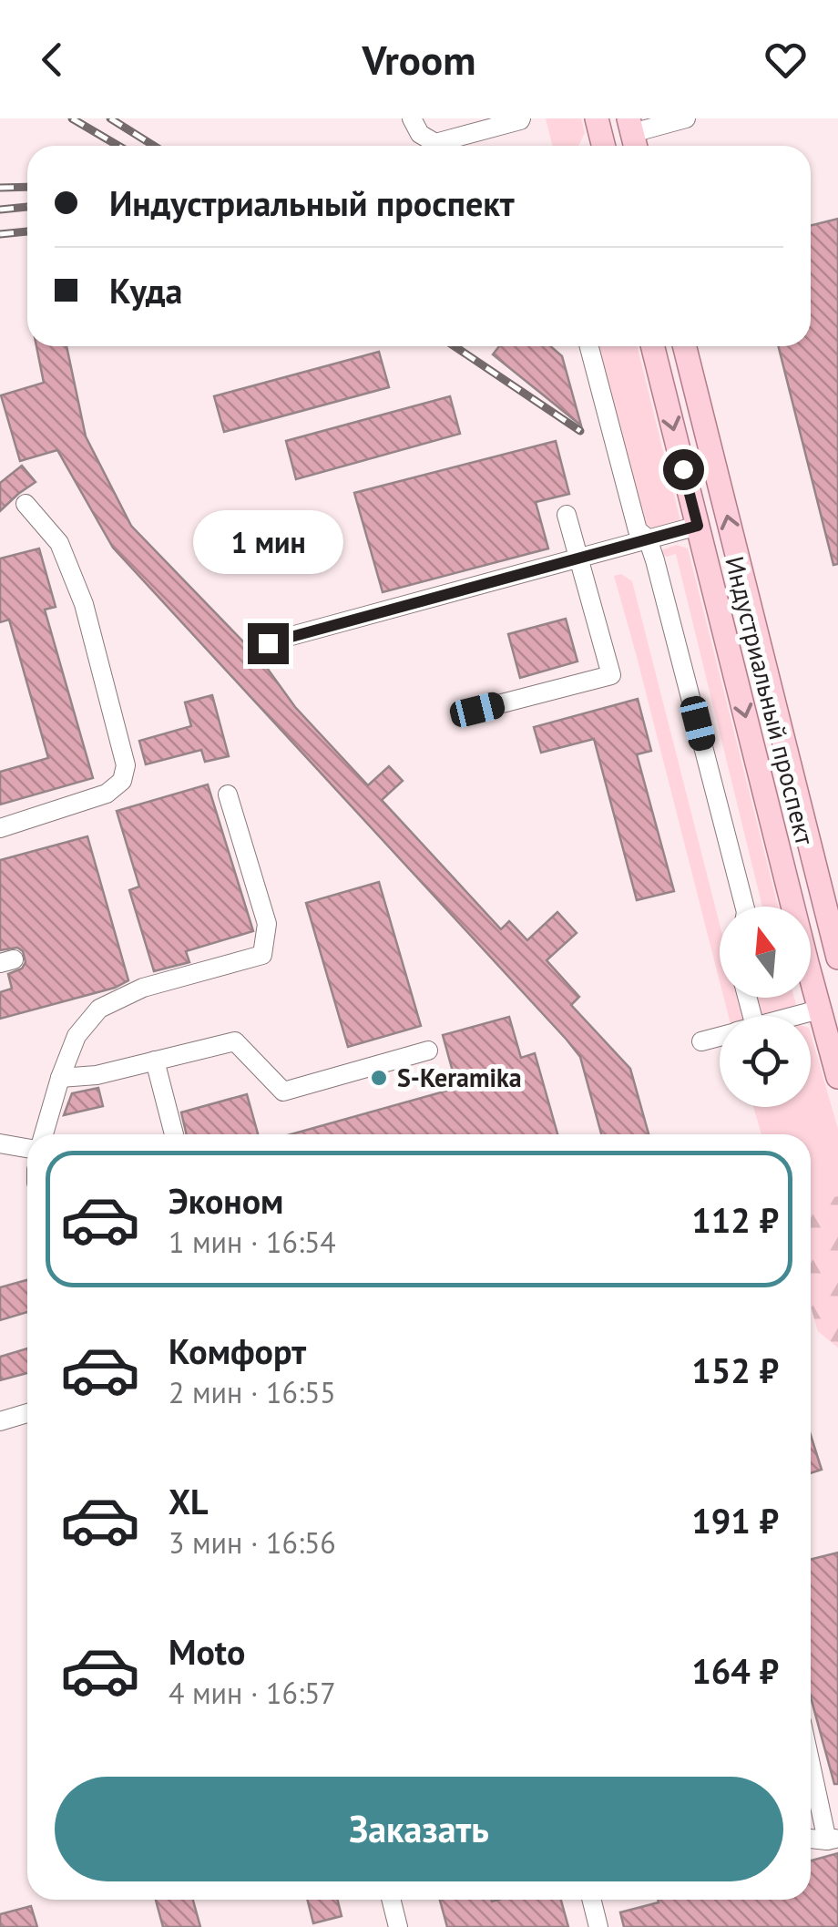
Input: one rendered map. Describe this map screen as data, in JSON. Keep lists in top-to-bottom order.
{
  "streets": {
    "main road": ["Индустриальный проспект"]
  },
  "places": ["S-Keramika"],
  "north": "top",
  "page": {
    "header": "Vroom",
    "banner": ["Индустриальный проспект", "Куда"],
    "bubble": "1 мин",
    "list": [
      {
        "name": "Эконом",
        "note": "1 мин · 16:54",
        "value": "112 ₽"
      },
      {
        "name": "Комфорт",
        "note": "2 мин · 16:55",
        "value": "152 ₽"
      },
      {
        "name": "XL",
        "note": "3 мин · 16:56",
        "value": "191 ₽"
      },
      {
        "name": "Moto",
        "note": "4 мин · 16:57",
        "value": "164 ₽"
      }
    ],
    "buttons": "Заказать"
  }
}
